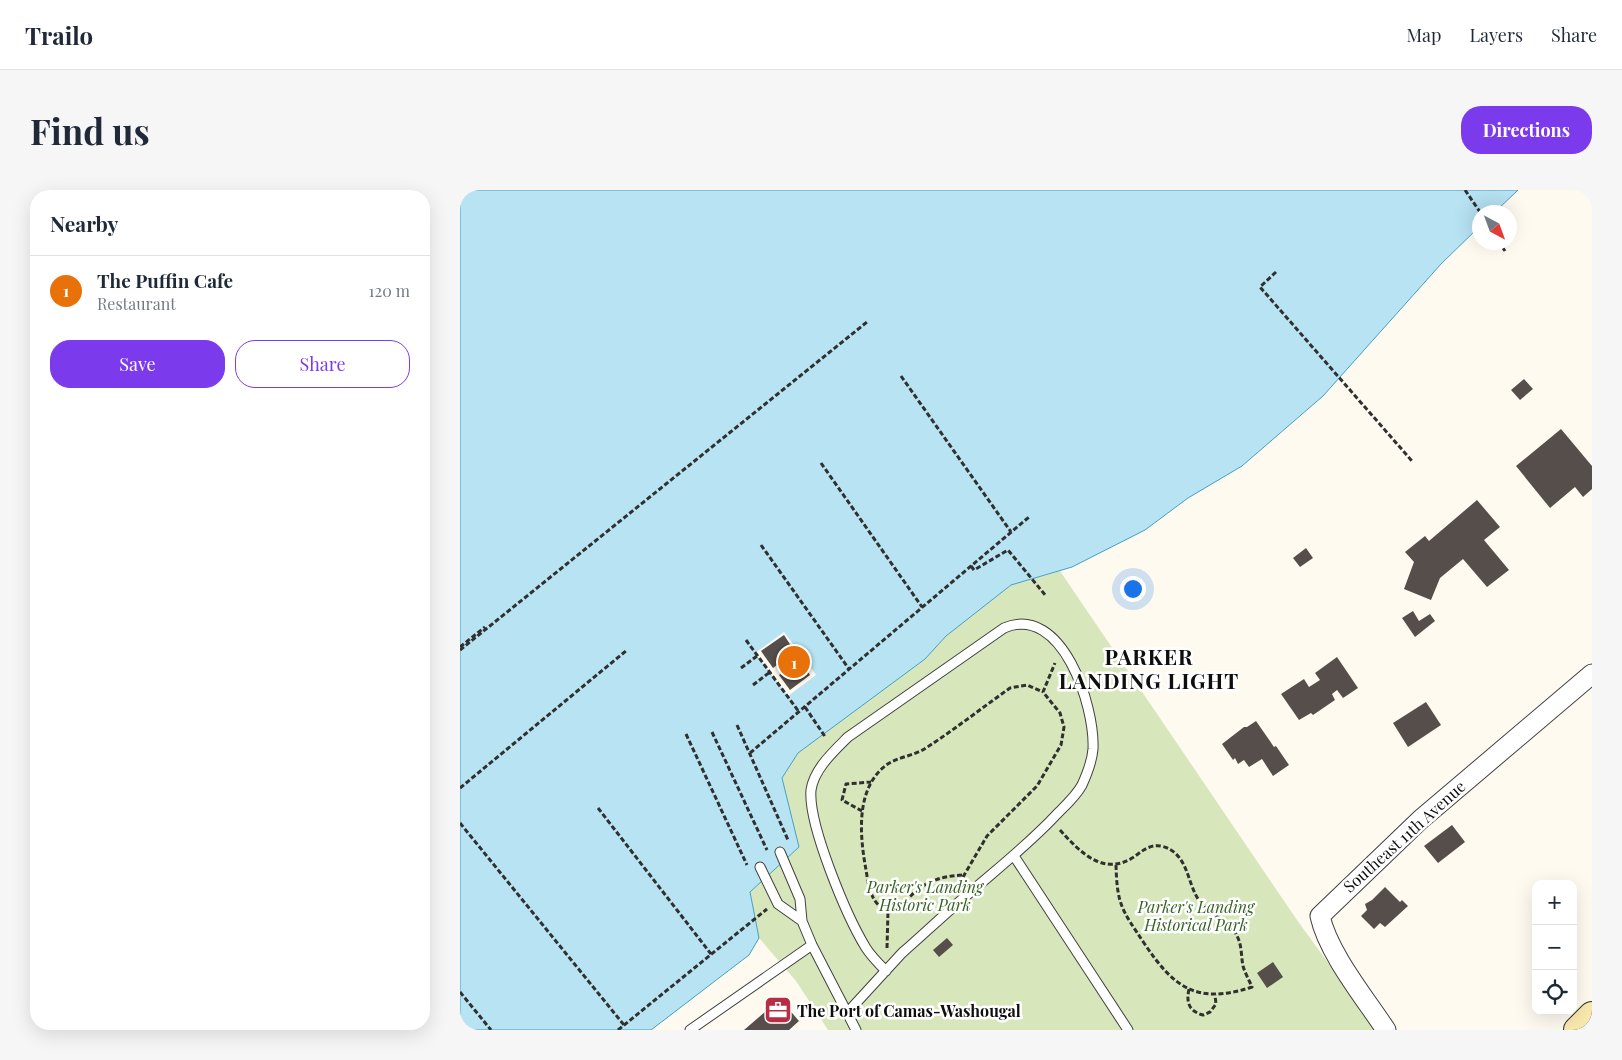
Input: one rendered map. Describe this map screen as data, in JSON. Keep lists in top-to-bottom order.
{
  "streets": {
    "street": ["Southeast 11th Avenue"]
  },
  "districts": ["PARKER LANDING LIGHT"],
  "parks": ["Parker's Landing Historic Park", "Parker's Landing Historical Park"],
  "places": {
    "office": ["The Port of Camas-Washougal"]
  },
  "north": "bottom right",
  "page": {
    "header": "Trailo",
    "nav": ["Map", "Layers", "Share"],
    "buttons": [
      "Directions",
      ["Save", "Share"]
    ],
    "title": "Find us",
    "heading": "Nearby",
    "list": [
      {
        "mark": "1",
        "name": "The Puffin Cafe",
        "note": "Restaurant",
        "value": "120 m"
      }
    ],
    "pins": "1",
    "map_buttons": ["+", "−"]
  }
}
